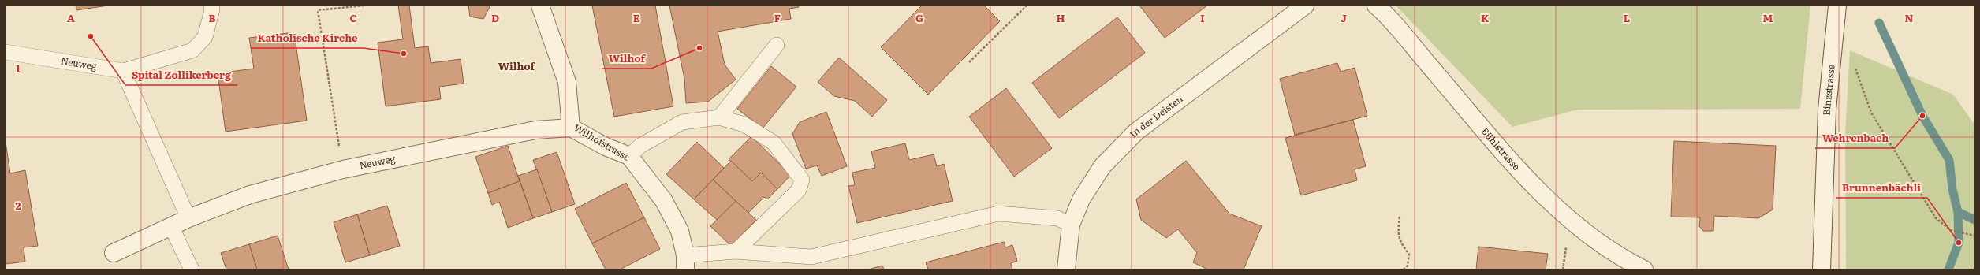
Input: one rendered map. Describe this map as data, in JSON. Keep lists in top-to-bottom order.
{
  "streets": {
    "street": [
      "Neuweg",
      "Binzstrasse",
      "In der Deisten",
      "Wilhofstrasse",
      "Bühlstrasse"
    ]
  },
  "crossings": [
    ["Neuweg", "Wilhofstrasse"]
  ],
  "districts": ["Wilhof"],
  "places": [
    "Spital Zollikerberg",
    "Wilhof",
    "Katholische Kirche",
    "Wehrenbach",
    "Brunnenbächli"
  ],
  "grid": {
    "columns": [
      "A",
      "B",
      "C",
      "D",
      "E",
      "F",
      "G",
      "H",
      "I",
      "J",
      "K",
      "L",
      "M",
      "N"
    ],
    "rows": ["1", "2"]
  }
}
